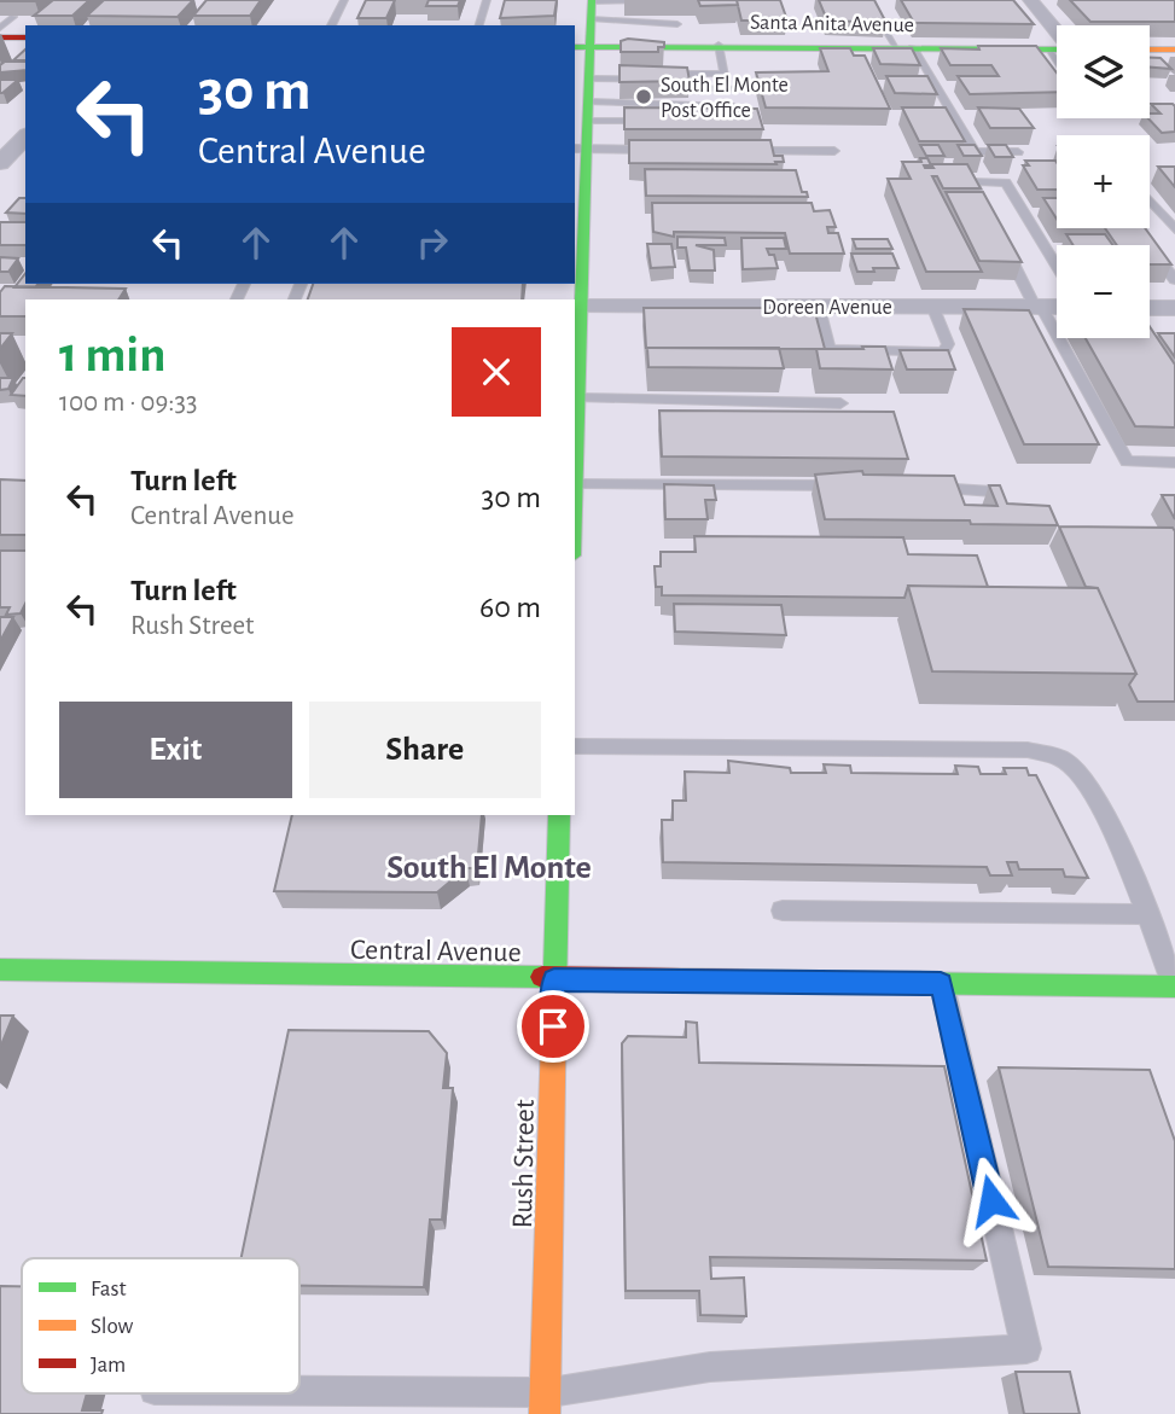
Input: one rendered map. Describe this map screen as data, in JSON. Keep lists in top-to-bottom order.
{
  "streets": {
    "street": [
      "Santa Anita Avenue",
      "Doreen Avenue",
      "Central Avenue",
      "Rush Street"
    ]
  },
  "crossings": [
    ["Central Avenue", "Rush Street"]
  ],
  "districts": ["South El Monte"],
  "places": ["South El Monte Post Office"],
  "legend": ["Fast", "Slow", "Jam"],
  "page": {
    "map_buttons": ["+", "−"],
    "turn": ["30 m", "Central Avenue"],
    "heading": ["1 min", "100 m · 09:33"],
    "list": [
      {
        "name": "Turn left",
        "note": "Central Avenue",
        "value": "30 m"
      },
      {
        "name": "Turn left",
        "note": "Rush Street",
        "value": "60 m"
      }
    ],
    "buttons": ["Exit", "Share"]
  }
}
